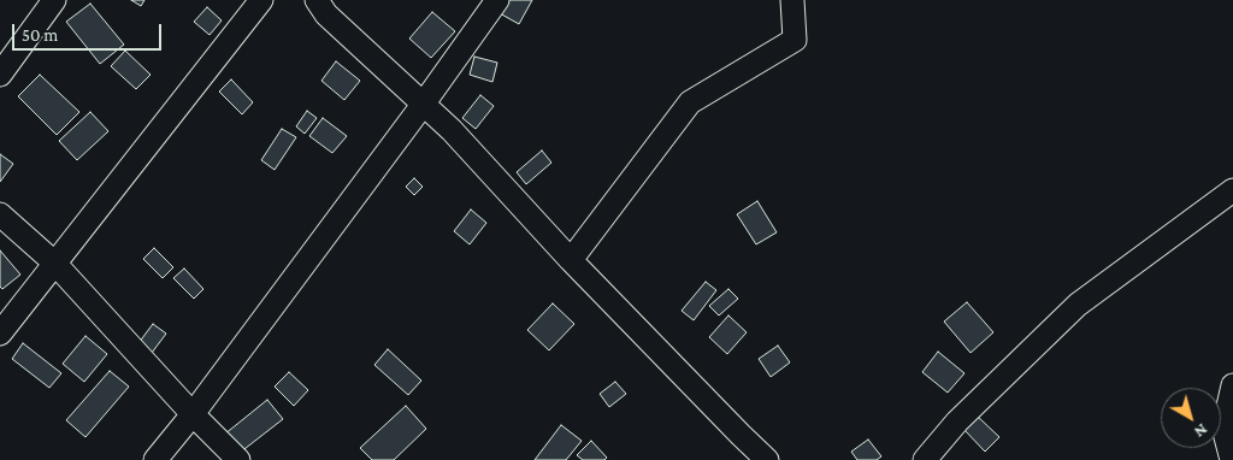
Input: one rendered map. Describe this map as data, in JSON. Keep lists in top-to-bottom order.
{
  "scale_bar": "50 m",
  "north": "bottom right"
}
